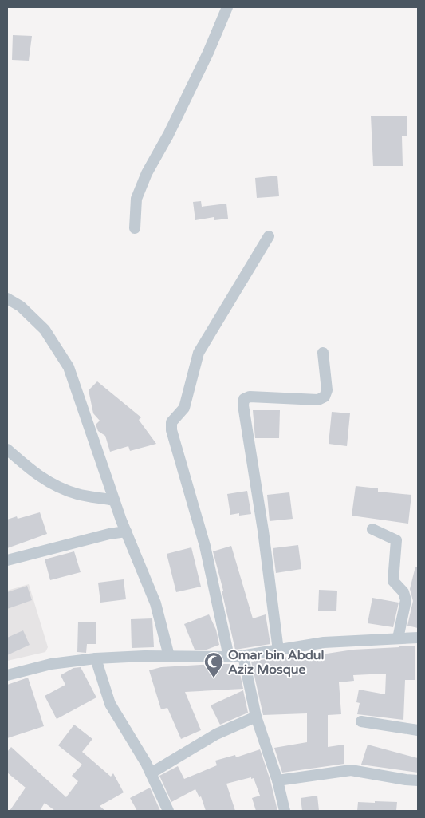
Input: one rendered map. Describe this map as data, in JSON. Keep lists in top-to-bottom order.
{
  "places": {
    "mosque": ["Omar bin Abdul Aziz Mosque"]
  }
}
